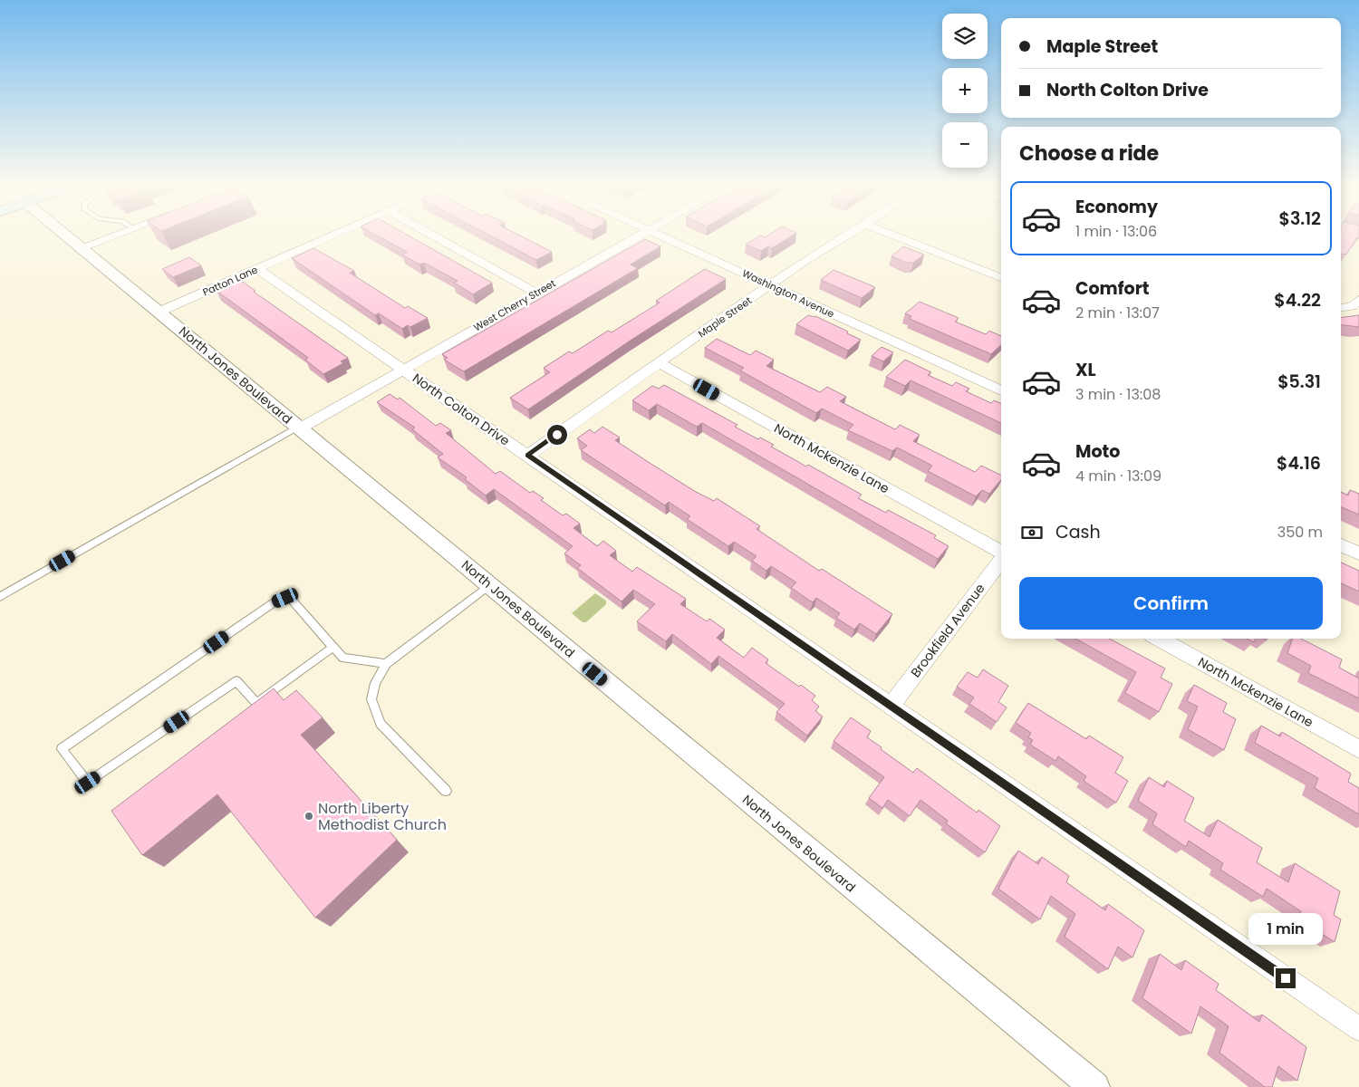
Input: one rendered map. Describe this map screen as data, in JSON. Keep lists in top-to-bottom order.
{
  "streets": {
    "street": [
      "Patton Lane",
      "Washington Avenue",
      "West Cherry Street",
      "Maple Street",
      "North Jones Boulevard",
      "North Colton Drive",
      "North Mckenzie Lane",
      "Brookfield Avenue"
    ]
  },
  "crossings": [
    ["Patton Lane", "North Jones Boulevard"],
    ["Patton Lane", "North Colton Drive"],
    ["Washington Avenue", "Maple Street"],
    ["West Cherry Street", "North Jones Boulevard"],
    ["West Cherry Street", "North Colton Drive"],
    ["Maple Street", "North Colton Drive"],
    ["Maple Street", "North Mckenzie Lane"],
    ["North Colton Drive", "Brookfield Avenue"]
  ],
  "places": ["North Liberty Methodist Church"],
  "page": {
    "map_buttons": ["+", "−"],
    "banner": ["Maple Street", "North Colton Drive"],
    "heading": "Choose a ride",
    "list": [
      {
        "name": "Economy",
        "note": "1 min · 13:06",
        "value": "$3.12"
      },
      {
        "name": "Comfort",
        "note": "2 min · 13:07",
        "value": "$4.22"
      },
      {
        "name": "XL",
        "note": "3 min · 13:08",
        "value": "$5.31"
      },
      {
        "name": "Moto",
        "note": "4 min · 13:09",
        "value": "$4.16"
      }
    ],
    "pay": ["Cash", "350 m"],
    "buttons": "Confirm",
    "bubble": "1 min"
  }
}
